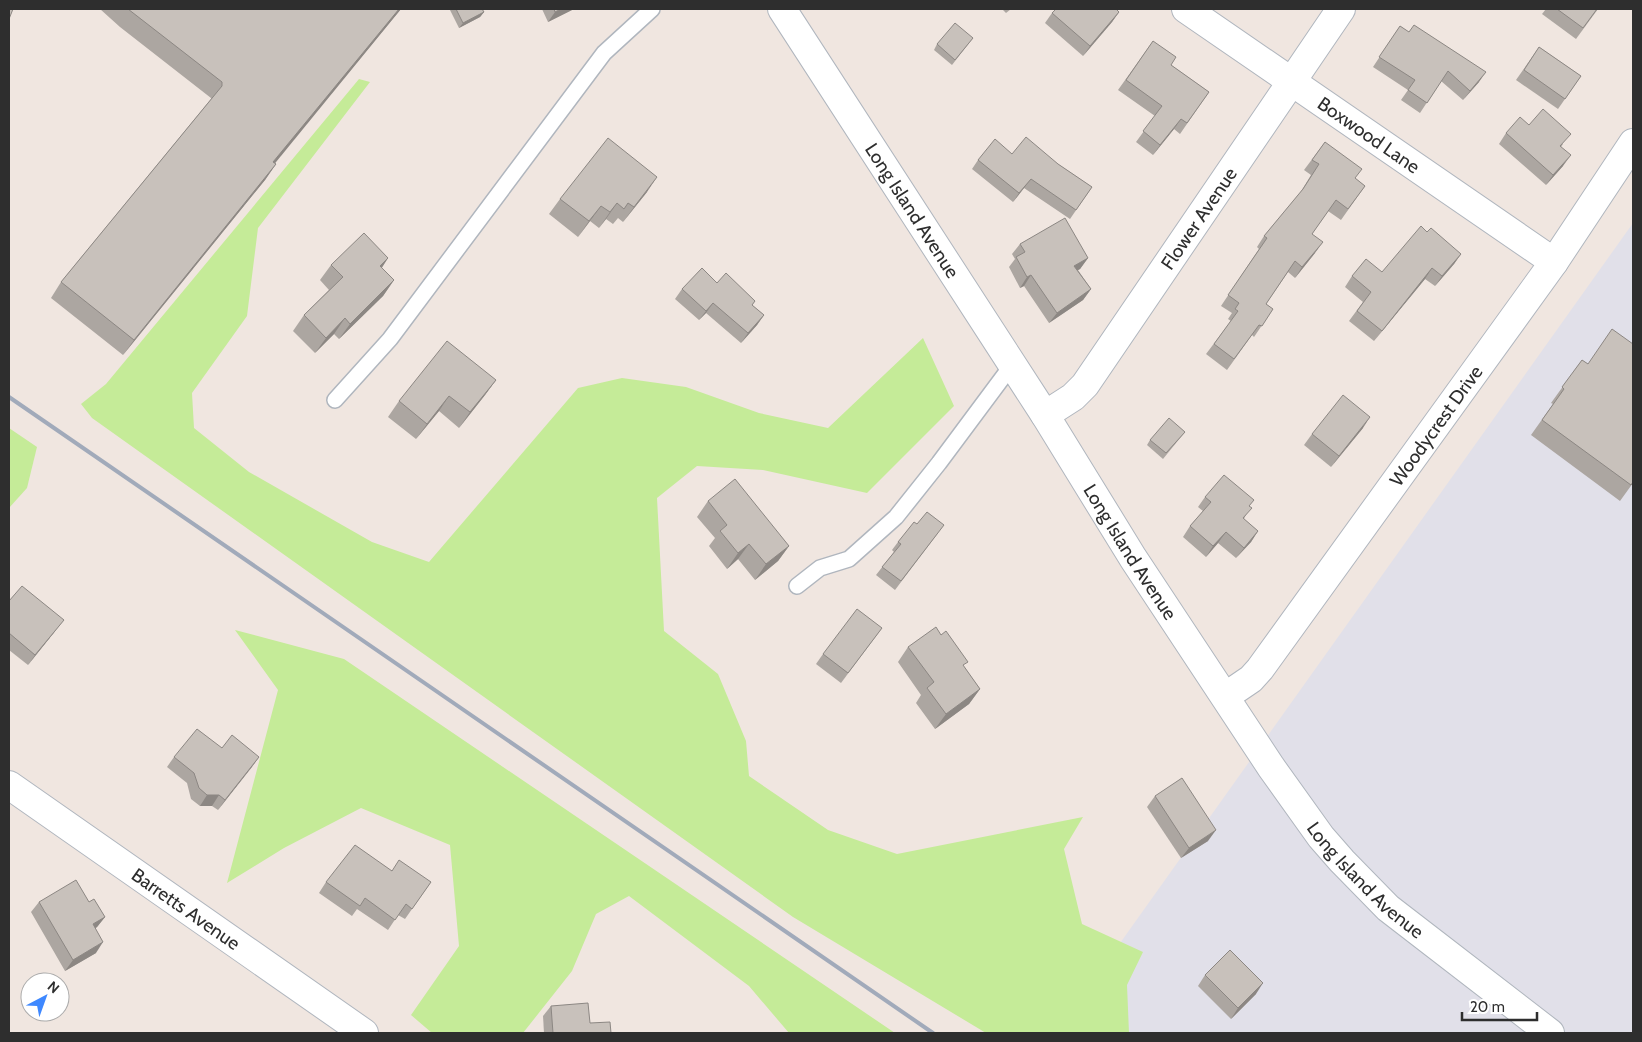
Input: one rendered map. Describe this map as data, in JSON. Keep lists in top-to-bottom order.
{
  "streets": {
    "street": [
      "Boxwood Lane",
      "Long Island Avenue",
      "Flower Avenue",
      "Woodycrest Drive",
      "Barretts Avenue"
    ]
  },
  "crossings": [
    ["Boxwood Lane", "Flower Avenue"],
    ["Boxwood Lane", "Woodycrest Drive"],
    ["Long Island Avenue", "Flower Avenue"],
    ["Long Island Avenue", "Woodycrest Drive"]
  ],
  "scale_bar": "20 m",
  "north": "top right"
}
